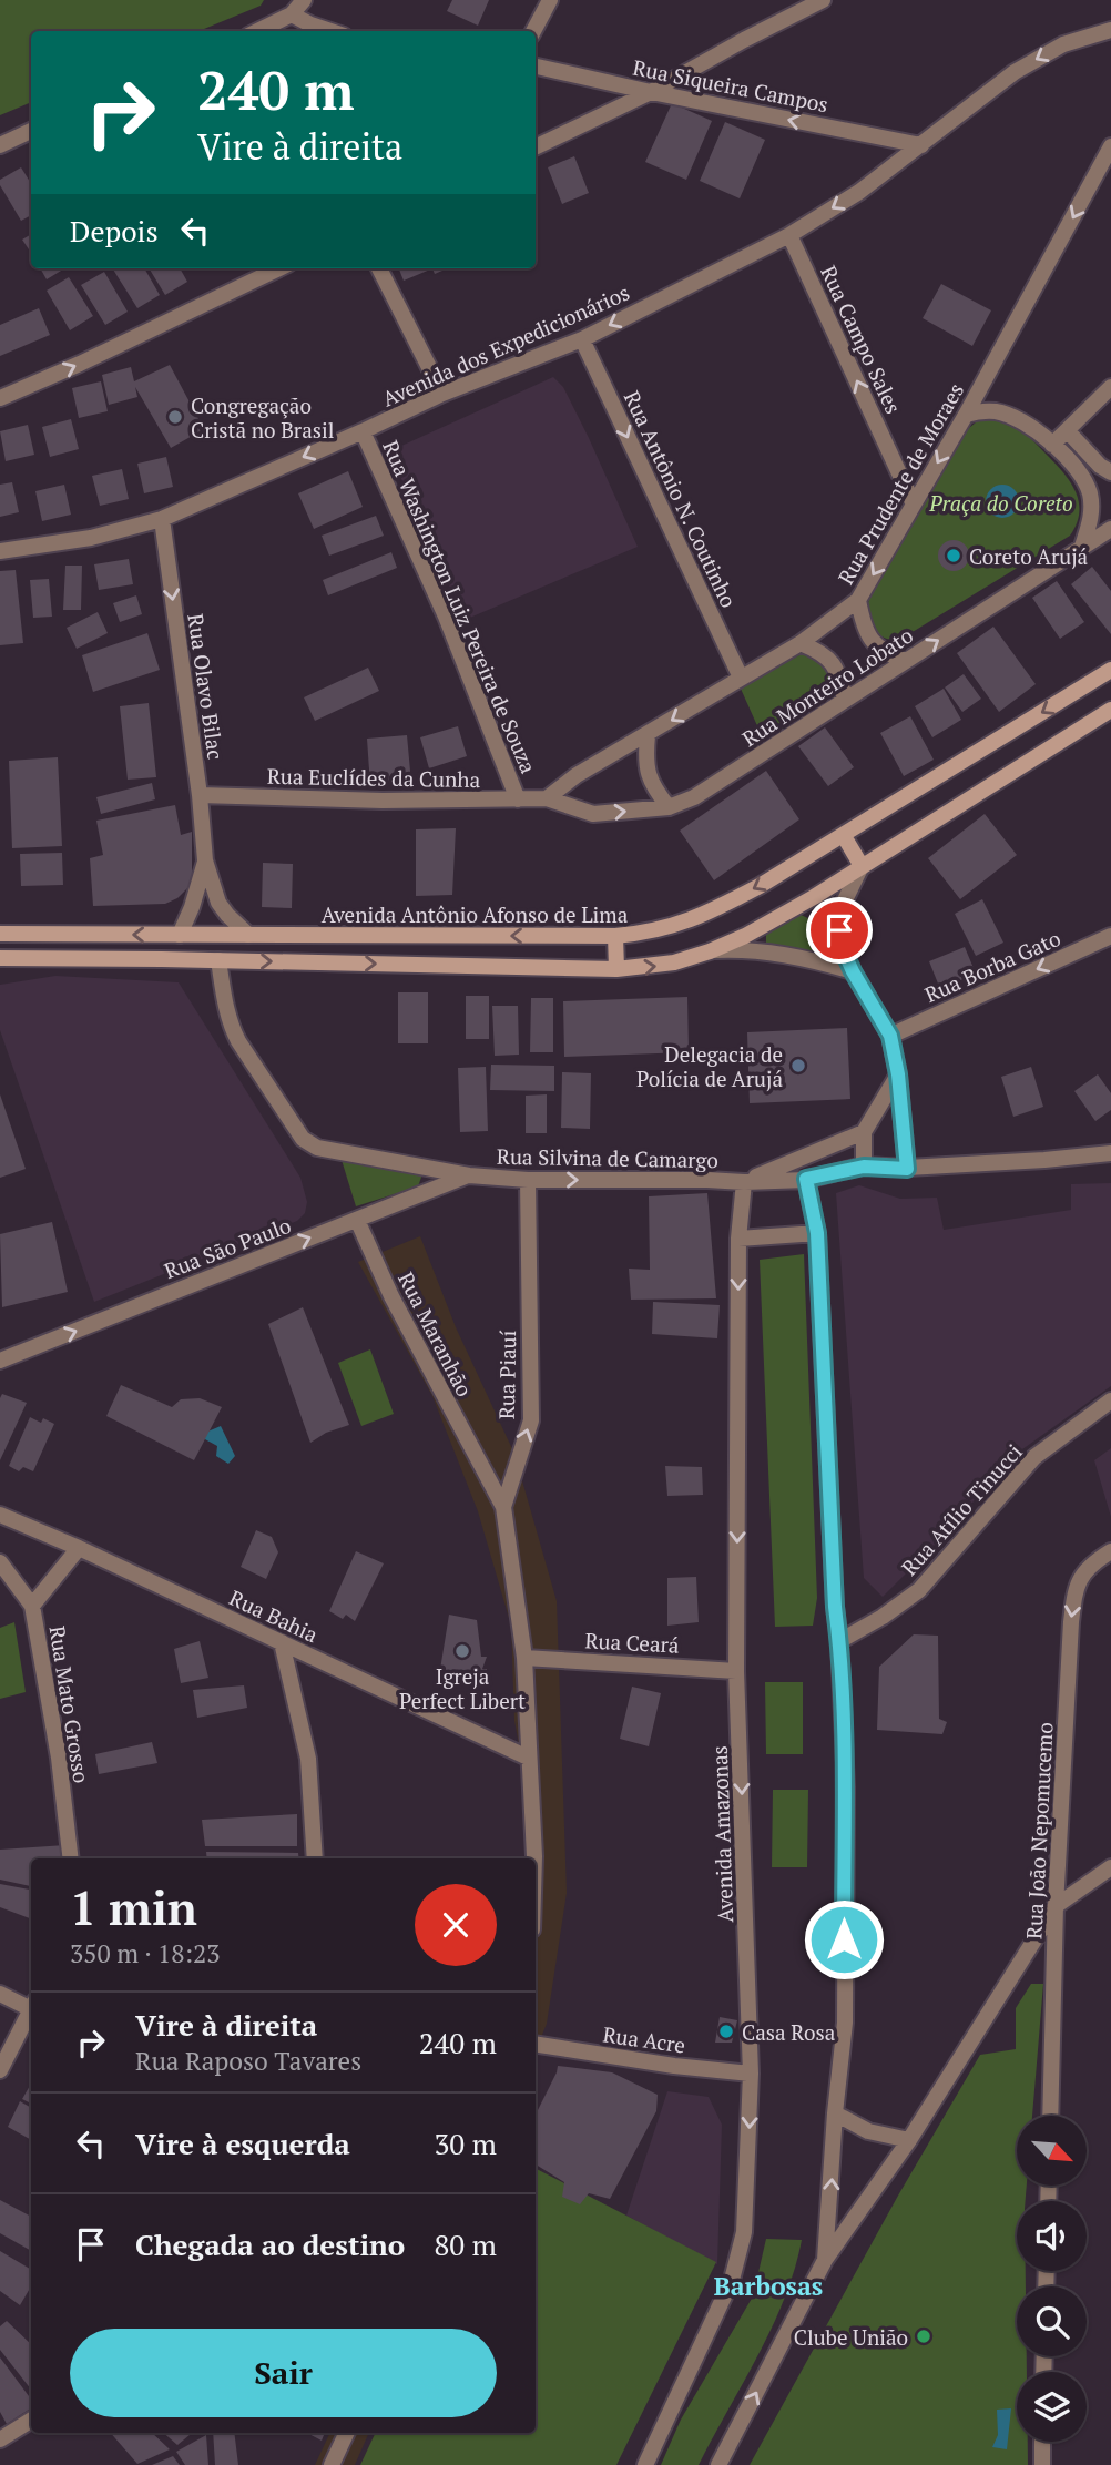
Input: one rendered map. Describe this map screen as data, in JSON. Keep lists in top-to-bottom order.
{
  "streets": {
    "main road": ["Avenida Antônio Afonso de Lima"],
    "street": [
      "Rua Siqueira Campos",
      "Rua Campo Sales",
      "Avenida dos Expedicionários",
      "Rua Prudente de Moraes",
      "Rua Antônio N. Coutinho",
      "Rua Washington Luiz Pereira de Souza",
      "Rua Olavo Bilac",
      "Rua Monteiro Lobato",
      "Rua Euclídes da Cunha",
      "Rua Borba Gato",
      "Rua Silvina de Camargo",
      "Rua São Paulo",
      "Rua Maranhão",
      "Rua Piauí",
      "Rua Atílio Tinucci",
      "Rua Bahia",
      "Rua Ceará",
      "Rua Mato Grosso",
      "Rua João Nepomucemo",
      "Avenida Amazonas",
      "Rua Acre"
    ]
  },
  "crossings": [
    ["Rua Siqueira Campos", "Avenida dos Expedicionários"],
    ["Rua Campo Sales", "Avenida dos Expedicionários"],
    ["Rua Campo Sales", "Rua Prudente de Moraes"],
    ["Avenida dos Expedicionários", "Rua Antônio N. Coutinho"],
    ["Avenida dos Expedicionários", "Rua Washington Luiz Pereira de Souza"],
    ["Avenida dos Expedicionários", "Rua Olavo Bilac"],
    ["Rua Prudente de Moraes", "Rua Antônio N. Coutinho"],
    ["Rua Prudente de Moraes", "Rua Monteiro Lobato"],
    ["Rua Prudente de Moraes", "Rua Euclídes da Cunha"],
    ["Rua Washington Luiz Pereira de Souza", "Rua Euclídes da Cunha"],
    ["Rua Olavo Bilac", "Rua Euclídes da Cunha"],
    ["Rua Olavo Bilac", "Avenida Antônio Afonso de Lima"],
    ["Rua Monteiro Lobato", "Rua Euclídes da Cunha"],
    ["Rua Silvina de Camargo", "Rua São Paulo"],
    ["Rua Silvina de Camargo", "Rua Piauí"],
    ["Rua Silvina de Camargo", "Avenida Amazonas"],
    ["Rua São Paulo", "Rua Maranhão"],
    ["Rua Maranhão", "Rua Piauí"],
    ["Rua Piauí", "Rua Ceará"],
    ["Rua Ceará", "Avenida Amazonas"],
    ["Avenida Amazonas", "Rua Acre"]
  ],
  "one_way": [
    "Rua Siqueira Campos",
    "Rua Campo Sales",
    "Avenida dos Expedicionários",
    "Rua Prudente de Moraes",
    "Rua Antônio N. Coutinho",
    "Rua Olavo Bilac",
    "Rua Monteiro Lobato",
    "Rua Borba Gato",
    "Rua São Paulo",
    "Rua Piauí",
    "Rua João Nepomucemo"
  ],
  "districts": ["Barbosas"],
  "parks": ["Praça do Coreto"],
  "places": [
    "Congregação Cristã no Brasil",
    "Coreto Arujá",
    "Delegacia de Polícia de Arujá",
    "Igreja Perfect Libert",
    "Casa Rosa",
    "Clube União"
  ],
  "north": "bottom right",
  "page": {
    "turn": ["240 m", "Vire à direita"],
    "then": "Depois",
    "heading": ["1 min", "350 m · 18:23"],
    "list": [
      {
        "name": "Vire à direita",
        "note": "Rua Raposo Tavares",
        "value": "240 m"
      },
      {
        "name": "Vire à esquerda",
        "value": "30 m"
      },
      {
        "name": "Chegada ao destino",
        "value": "80 m"
      }
    ],
    "buttons": "Sair"
  }
}
